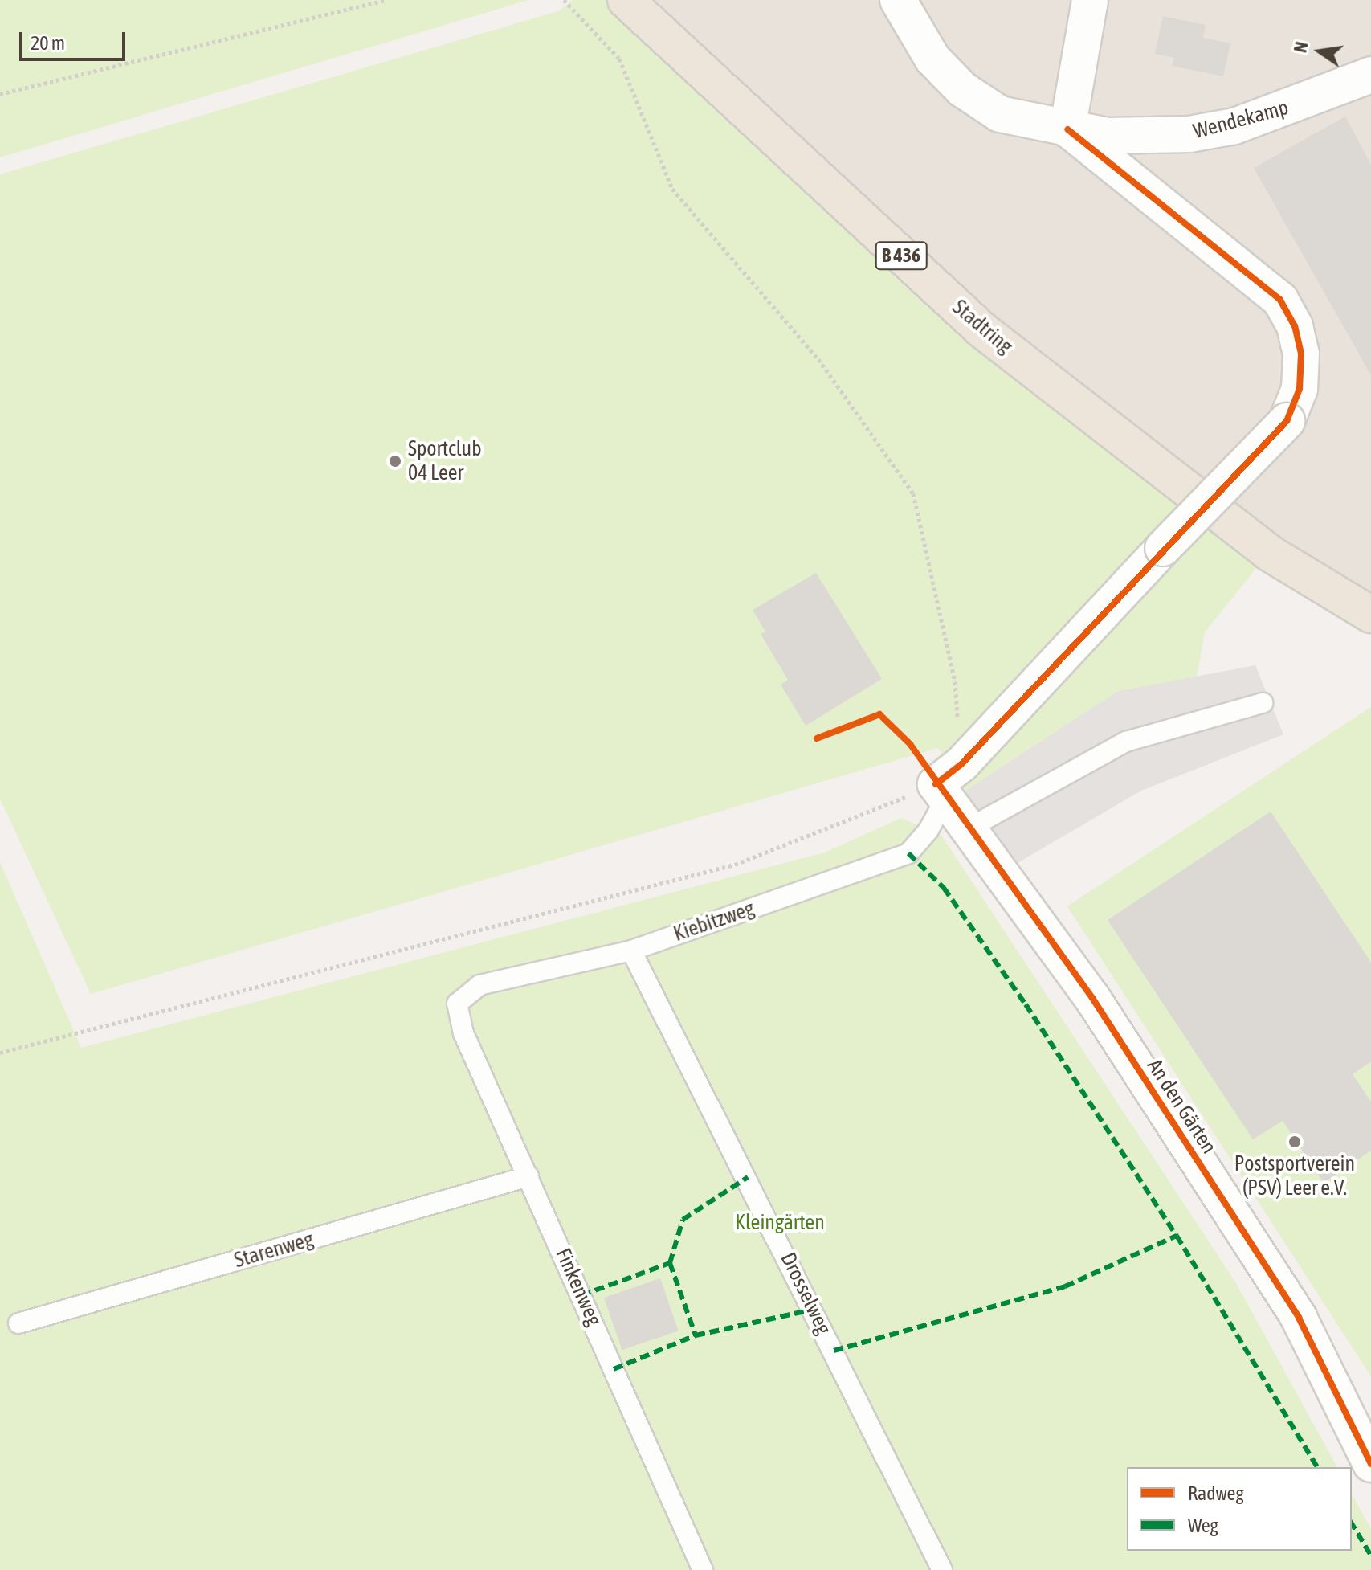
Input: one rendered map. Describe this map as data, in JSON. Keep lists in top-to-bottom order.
{
  "streets": {
    "highway": ["B 436", "Stadtring"],
    "street": ["Wendekamp", "An den Gärten"],
    "lane": [
      "Kiebitzweg",
      "Starenweg",
      "Finkenweg",
      "Drosselweg"
    ]
  },
  "crossings": [
    ["Kiebitzweg", "An den Gärten"],
    ["Kiebitzweg", "Finkenweg"],
    ["Kiebitzweg", "Drosselweg"],
    ["Starenweg", "Finkenweg"]
  ],
  "parks": ["Kleingärten"],
  "places": ["Sportclub 04 Leer", "Postsportverein (PSV) Leer e.V."],
  "legend": ["Radweg", "Weg"],
  "scale_bar": "20 m",
  "north": "left"
}
